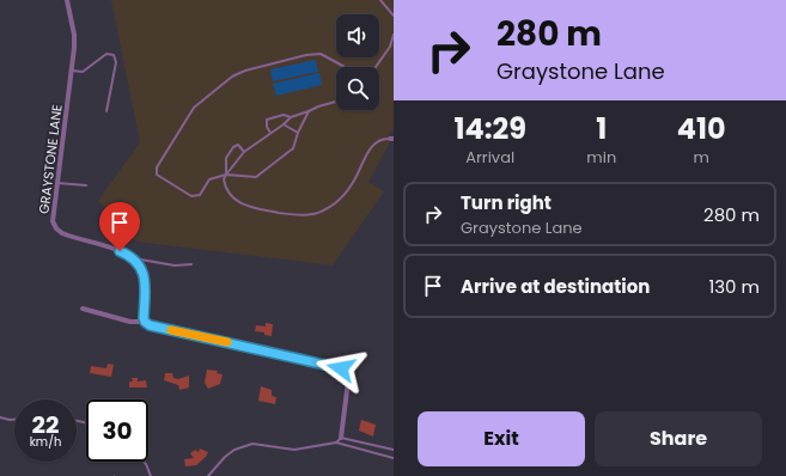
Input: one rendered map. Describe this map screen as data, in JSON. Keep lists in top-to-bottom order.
{
  "streets": {
    "street": ["GRAYSTONE LANE"]
  },
  "page": {
    "turn": ["280 m", "Graystone Lane"],
    "eta": [
      "14:29",
      "Arrival",
      "1",
      "min",
      "410",
      "m"
    ],
    "list": [
      {
        "name": "Turn right",
        "note": "Graystone Lane",
        "value": "280 m"
      },
      {
        "name": "Arrive at destination",
        "value": "130 m"
      }
    ],
    "speed": "22 km/h",
    "limit": "30",
    "buttons": ["Exit", "Share"]
  }
}
